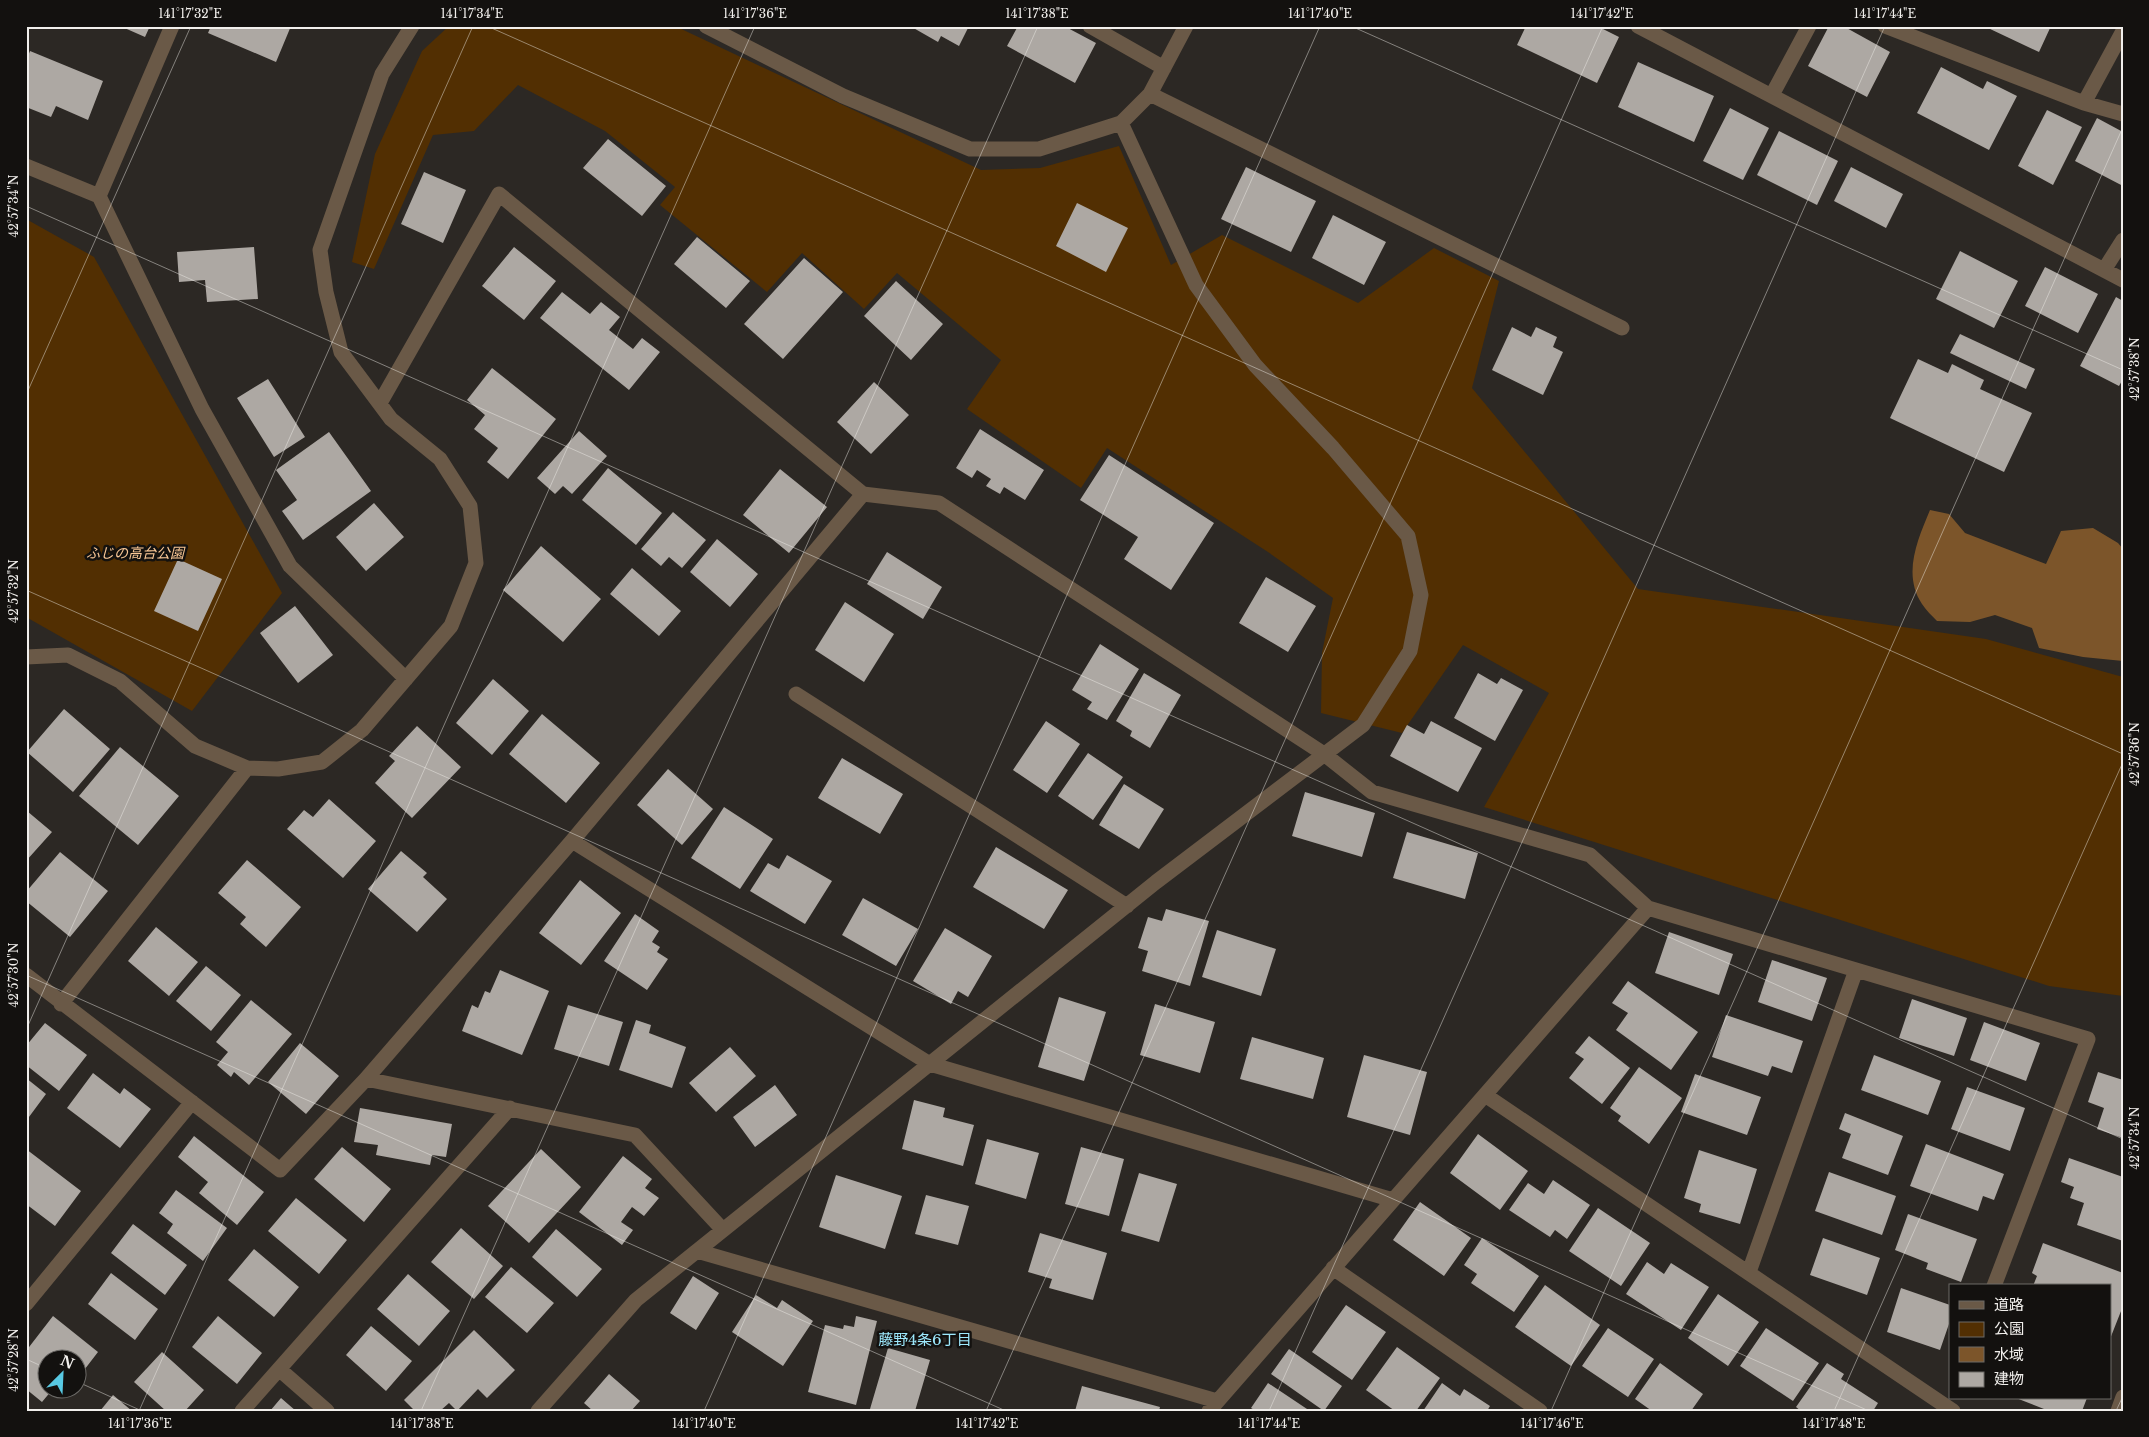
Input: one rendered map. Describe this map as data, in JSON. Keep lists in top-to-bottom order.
{
  "districts": ["藤野4条6丁目"],
  "parks": ["ふじの高台公園"],
  "legend": [
    "道路",
    "公園",
    "水域",
    "建物"
  ],
  "north": "top right",
  "coordinates": [
    "141°17'32\"E",
    "141°17'34\"E",
    "141°17'36\"E",
    "141°17'38\"E",
    "141°17'40\"E",
    "141°17'42\"E",
    "141°17'44\"E",
    "42°57'34\"N",
    "42°57'38\"N",
    "42°57'32\"N",
    "42°57'36\"N",
    "42°57'30\"N",
    "42°57'28\"N",
    "141°17'46\"E",
    "141°17'48\"E"
  ]
}
